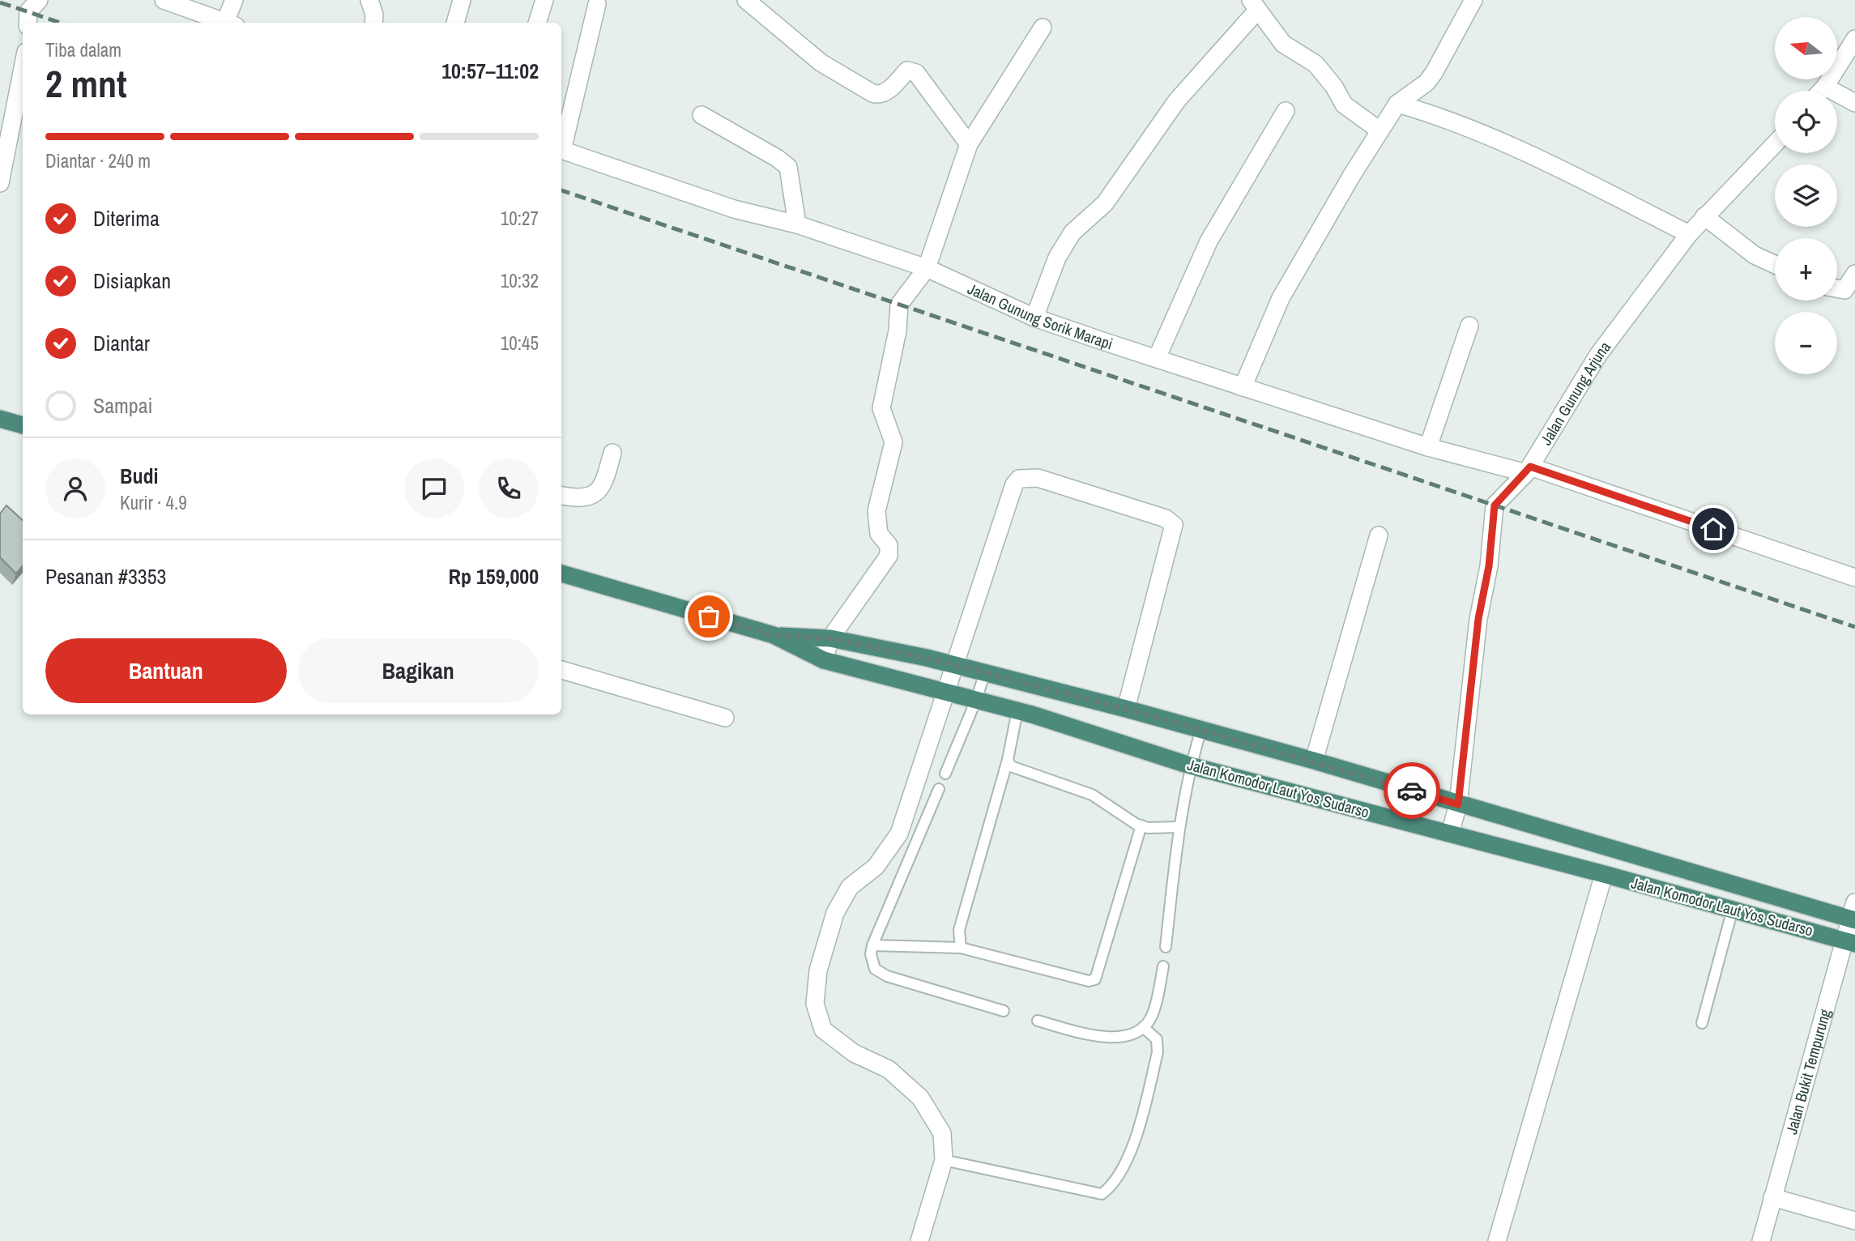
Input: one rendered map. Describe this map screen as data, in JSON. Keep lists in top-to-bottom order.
{
  "streets": {
    "highway": ["Jalan Komodor Laut Yos Sudarso"],
    "street": ["Jalan Gunung Sorik Marapi", "Jalan Gunung Arjuna", "Jalan Bukit Tempurung"]
  },
  "crossings": [
    ["Jalan Gunung Sorik Marapi", "Jalan Gunung Arjuna"],
    ["Jalan Gunung Arjuna", "Jalan Komodor Laut Yos Sudarso"],
    ["Jalan Komodor Laut Yos Sudarso", "Jalan Bukit Tempurung"]
  ],
  "north": "left",
  "page": {
    "map_buttons": ["+", "−"],
    "heading": ["2 mnt", "Tiba dalam", "10:57–11:02"],
    "panel": [
      "Budi",
      "Kurir · 4.9",
      "Pesanan #3353",
      "Rp 159,000"
    ],
    "bar": "Diantar · 240 m",
    "list": [
      ["Diterima", "10:27"],
      ["Disiapkan", "10:32"],
      ["Diantar", "10:45"],
      "Sampai"
    ],
    "buttons": ["Bantuan", "Bagikan"]
  }
}
